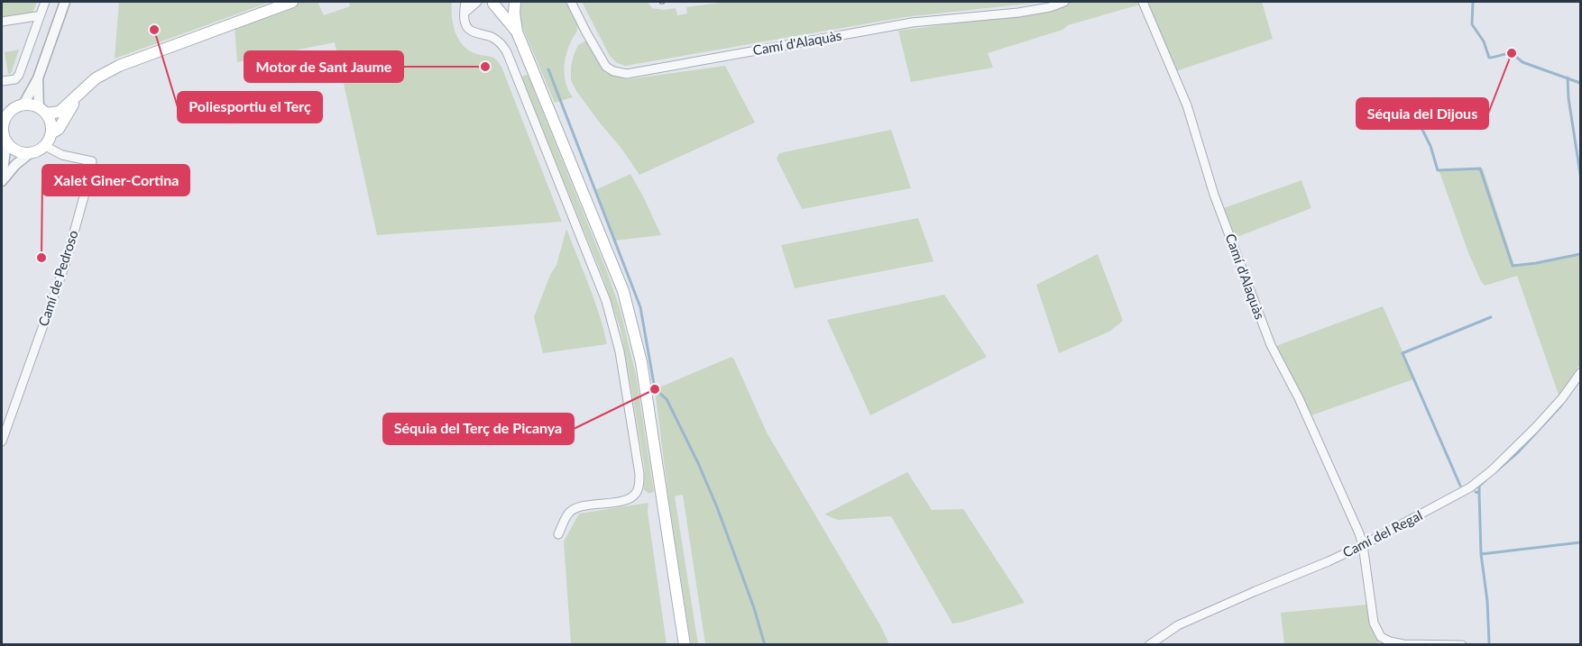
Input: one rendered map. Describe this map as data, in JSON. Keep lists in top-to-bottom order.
{
  "streets": {
    "street": ["Camí d'Alaquàs", "Camí de Pedroso", "Camí del Regal"]
  },
  "crossings": [
    ["Camí d'Alaquàs", "Camí del Regal"]
  ],
  "places": [
    "Poliesportiu el Terç",
    "Séquia del Dijous",
    "Motor de Sant Jaume",
    "Xalet Giner-Cortina",
    "Séquia del Terç de Picanya"
  ]
}
